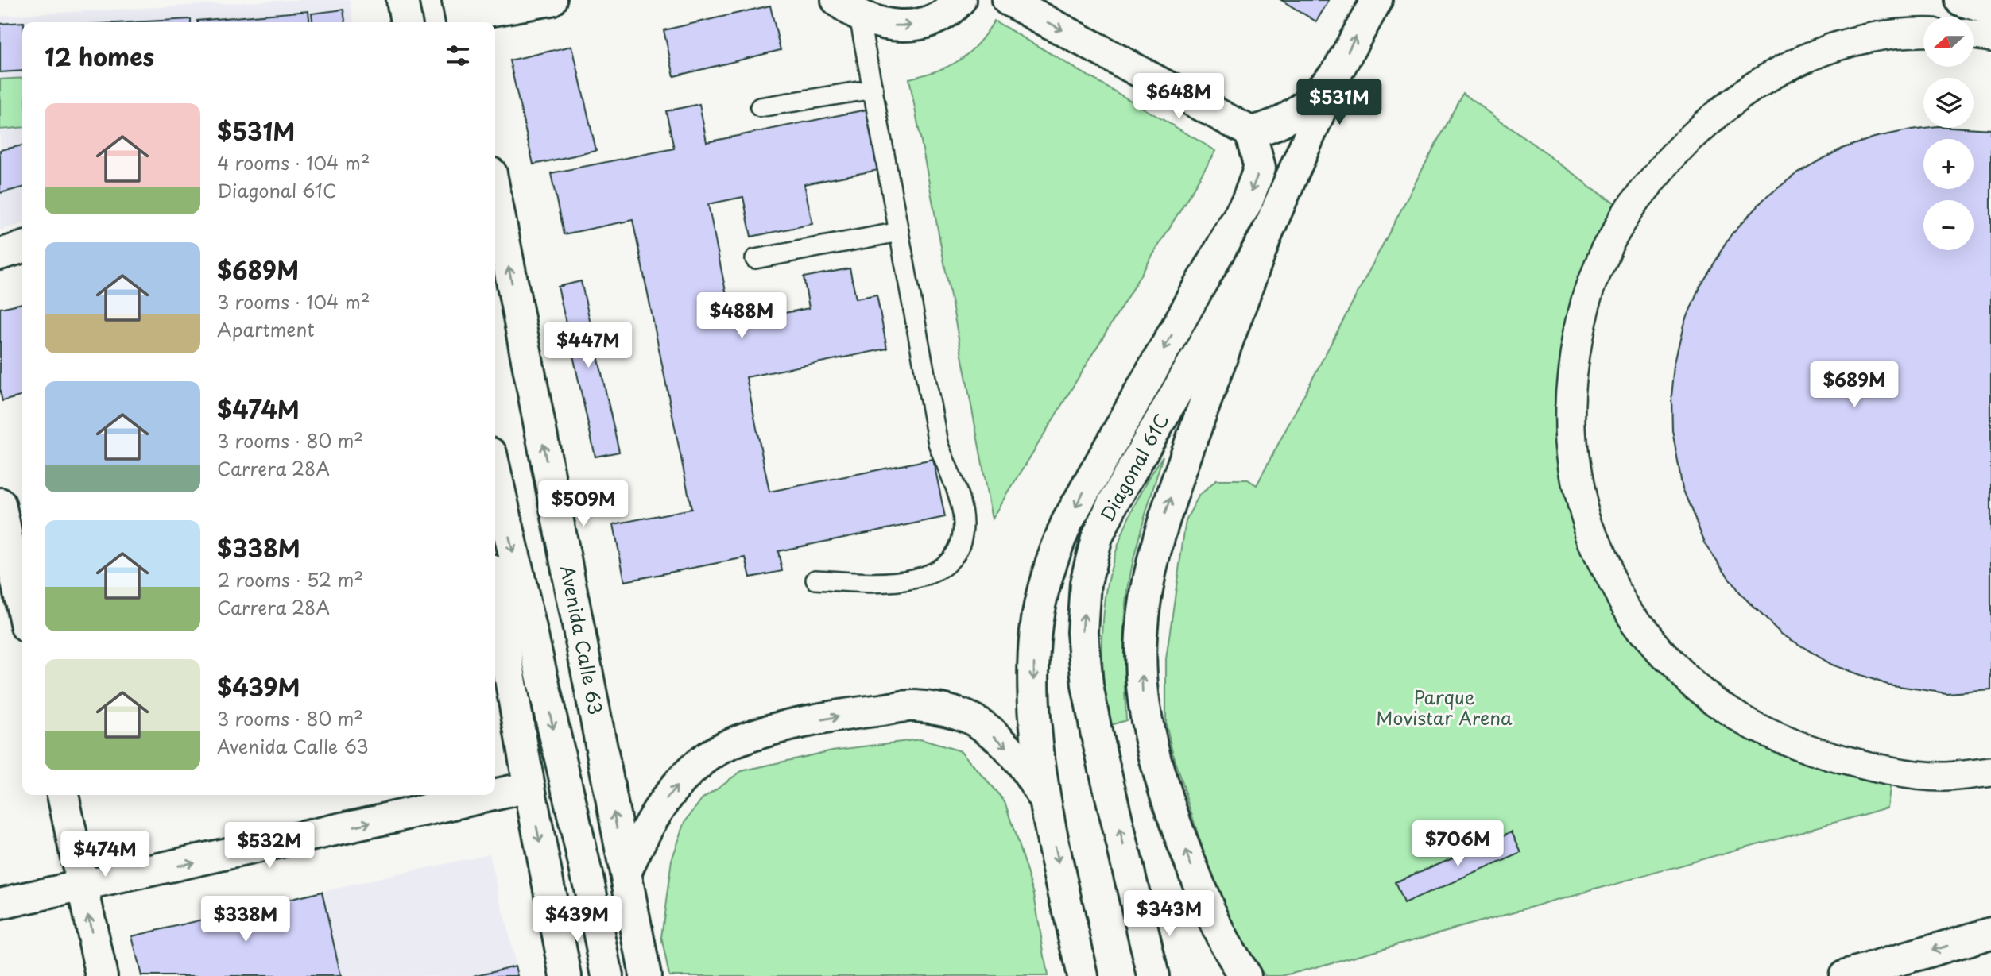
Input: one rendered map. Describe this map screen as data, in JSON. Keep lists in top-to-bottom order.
{
  "streets": {
    "main road": ["Diagonal 61C", "Avenida Calle 63"]
  },
  "parks": ["Parque Movistar Arena"],
  "north": "left",
  "page": {
    "map_buttons": ["+", "−"],
    "heading": "12 homes",
    "price": [
      "$648M",
      "$531M",
      "$488M",
      "$447M",
      "$689M",
      "$509M",
      "$706M",
      "$532M",
      "$474M",
      "$343M",
      "$338M",
      "$439M"
    ],
    "list": [
      {
        "name": "$531M",
        "note": "4 rooms · 104 m² · Diagonal 61C"
      },
      {
        "name": "$689M",
        "note": "3 rooms · 104 m² · Apartment"
      },
      {
        "name": "$474M",
        "note": "3 rooms · 80 m² · Carrera 28A"
      },
      {
        "name": "$338M",
        "note": "2 rooms · 52 m² · Carrera 28A"
      },
      {
        "name": "$439M",
        "note": "3 rooms · 80 m² · Avenida Calle 63"
      }
    ]
  }
}
